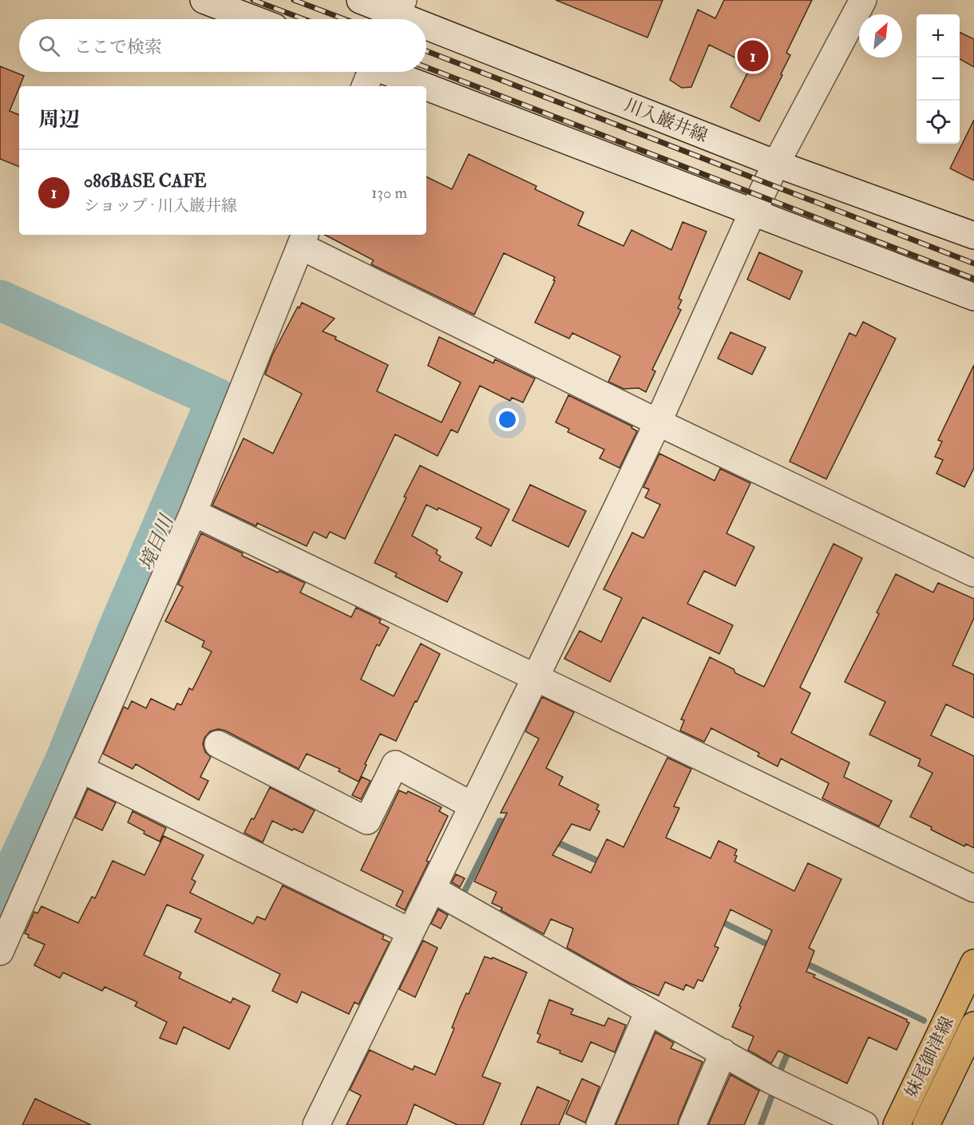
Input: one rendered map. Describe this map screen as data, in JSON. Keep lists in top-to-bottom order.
{
  "streets": {
    "main road": ["妹尾御津線"],
    "street": ["川入巌井線"]
  },
  "water": ["境目川"],
  "north": "top right",
  "page": {
    "map_buttons": ["+", "−"],
    "search": "ここで検索",
    "pins": "1",
    "heading": "周辺",
    "list": [
      {
        "mark": "1",
        "name": "086BASE CAFE",
        "note": "ショップ · 川入巌井線",
        "value": "130 m"
      }
    ]
  }
}
